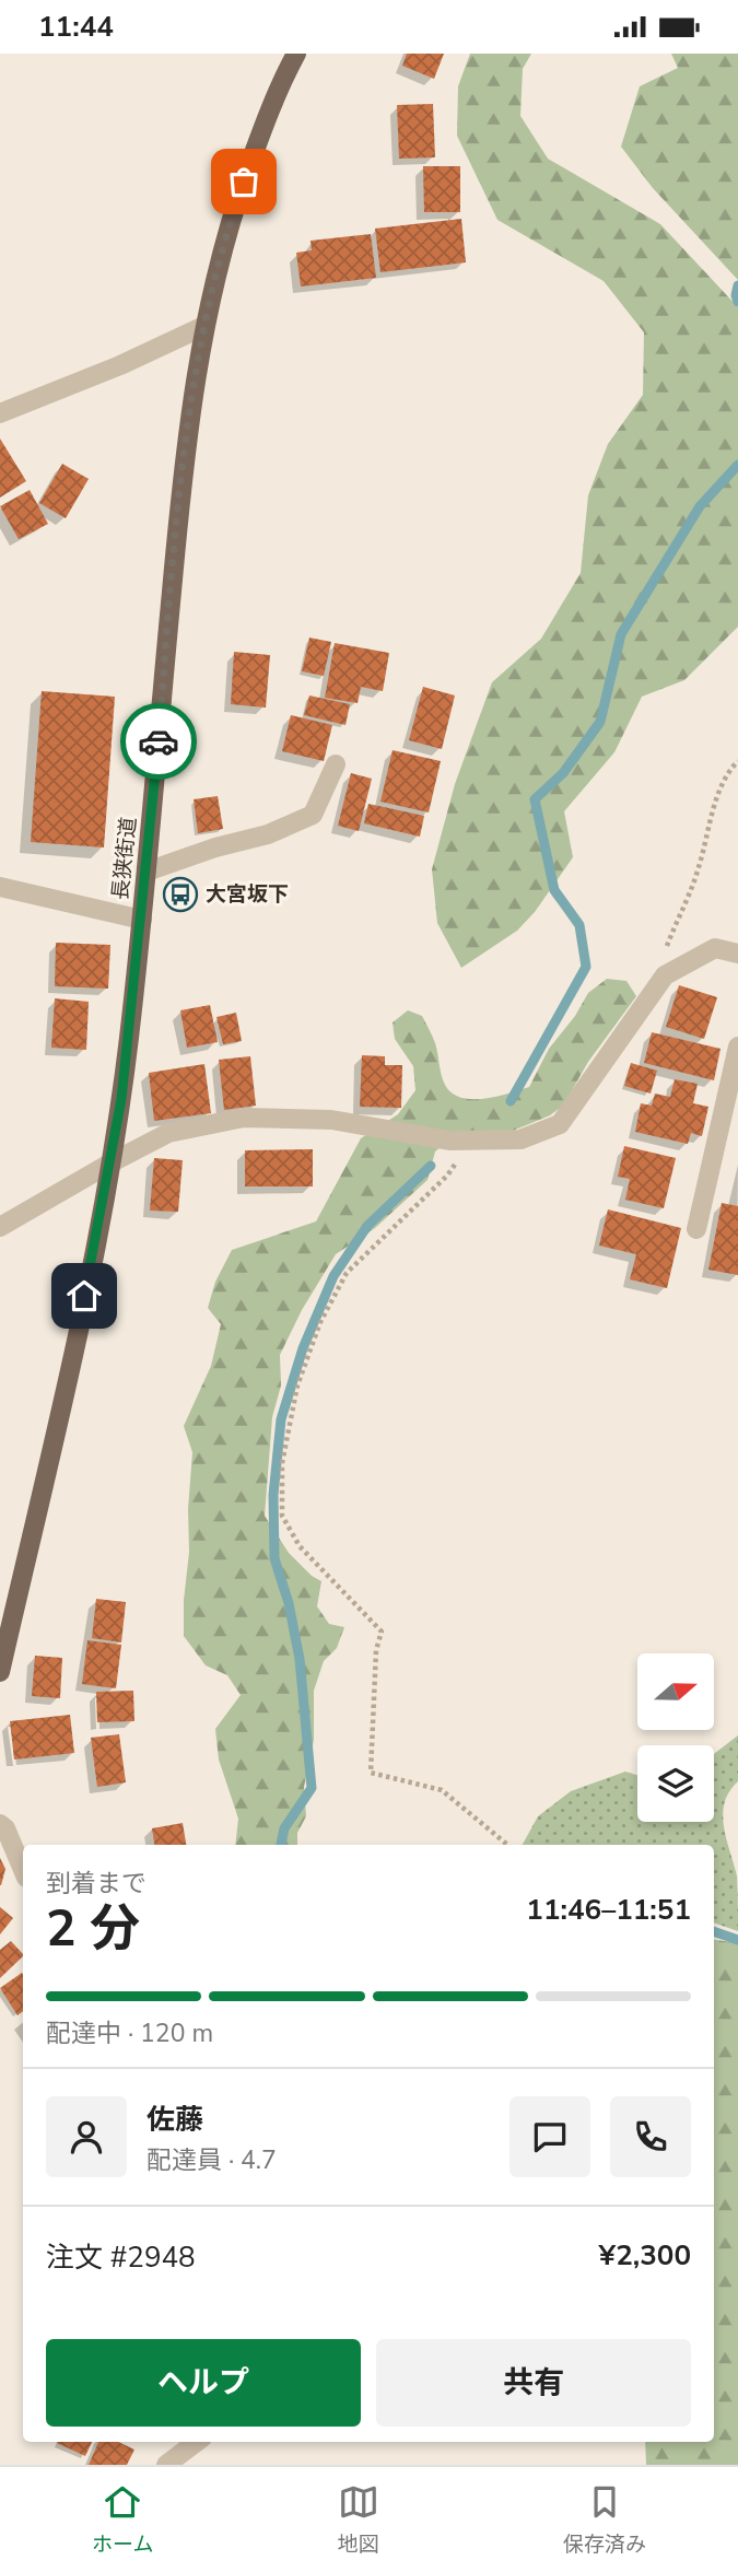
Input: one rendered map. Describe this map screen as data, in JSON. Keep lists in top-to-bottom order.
{
  "streets": {
    "main road": ["長狭街道"]
  },
  "places": {
    "bus stop": ["大宮坂下"]
  },
  "north": "right",
  "page": {
    "status": "11:44",
    "heading": ["2 分", "到着まで", "11:46–11:51"],
    "panel": [
      "佐藤",
      "配達員 · 4.7",
      "注文 #2948",
      "¥2,300"
    ],
    "bar": "配達中 · 120 m",
    "buttons": ["ヘルプ", "共有"],
    "tabs": ["ホーム", "地図", "保存済み"]
  }
}
